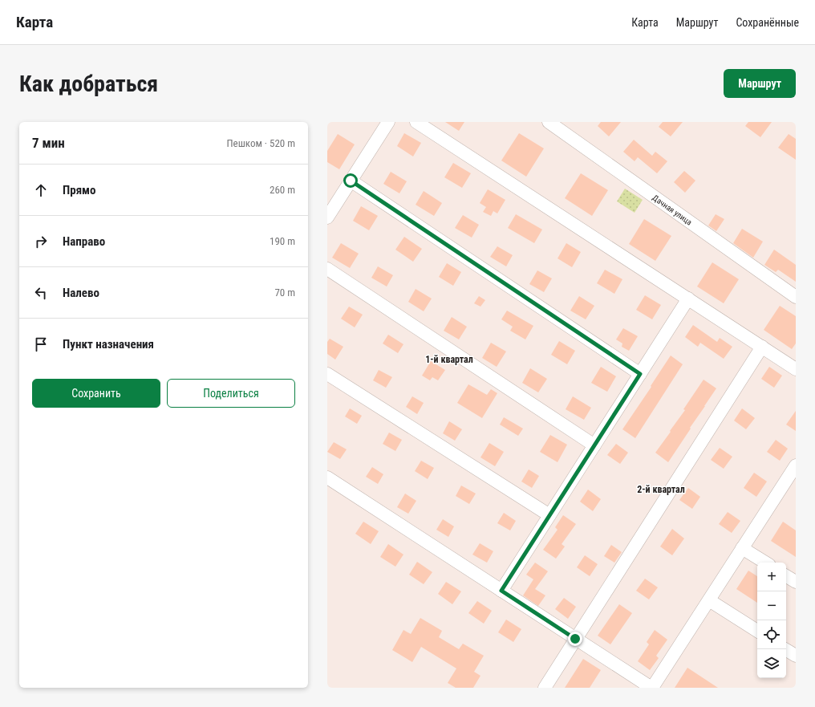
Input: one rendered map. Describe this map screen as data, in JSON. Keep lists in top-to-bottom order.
{
  "streets": {
    "street": ["Дачная улица"]
  },
  "districts": ["1-й квартал", "2-й квартал"],
  "page": {
    "header": "Карта",
    "nav": ["Карта", "Маршрут", "Сохранённые"],
    "buttons": [
      "Маршрут",
      ["Сохранить", "Поделиться"]
    ],
    "title": "Как добраться",
    "heading": ["7 мин", "Пешком · 520 m"],
    "list": [
      ["Прямо", "260 m"],
      ["Направо", "190 m"],
      ["Налево", "70 m"],
      "Пункт назначения"
    ],
    "map_buttons": ["+", "−"]
  }
}
